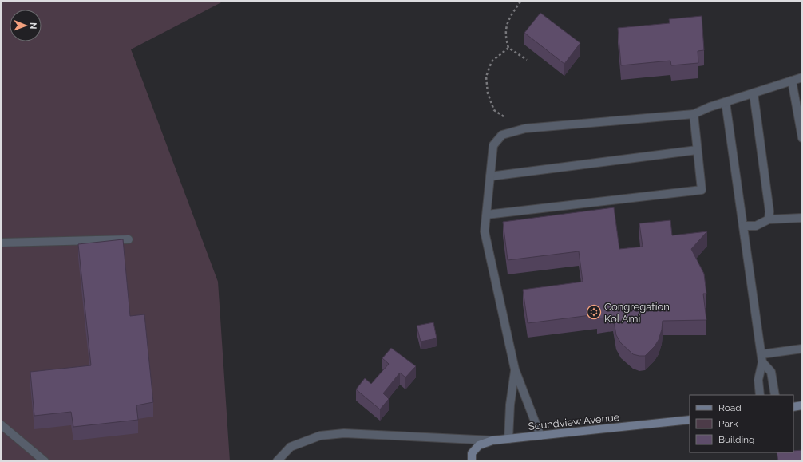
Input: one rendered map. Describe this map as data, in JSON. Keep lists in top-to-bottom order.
{
  "streets": {
    "street": ["Soundview Avenue"]
  },
  "places": {
    "synagogue": ["Congregation Kol Ami"]
  },
  "legend": ["Road", "Park", "Building"],
  "north": "right"
}
